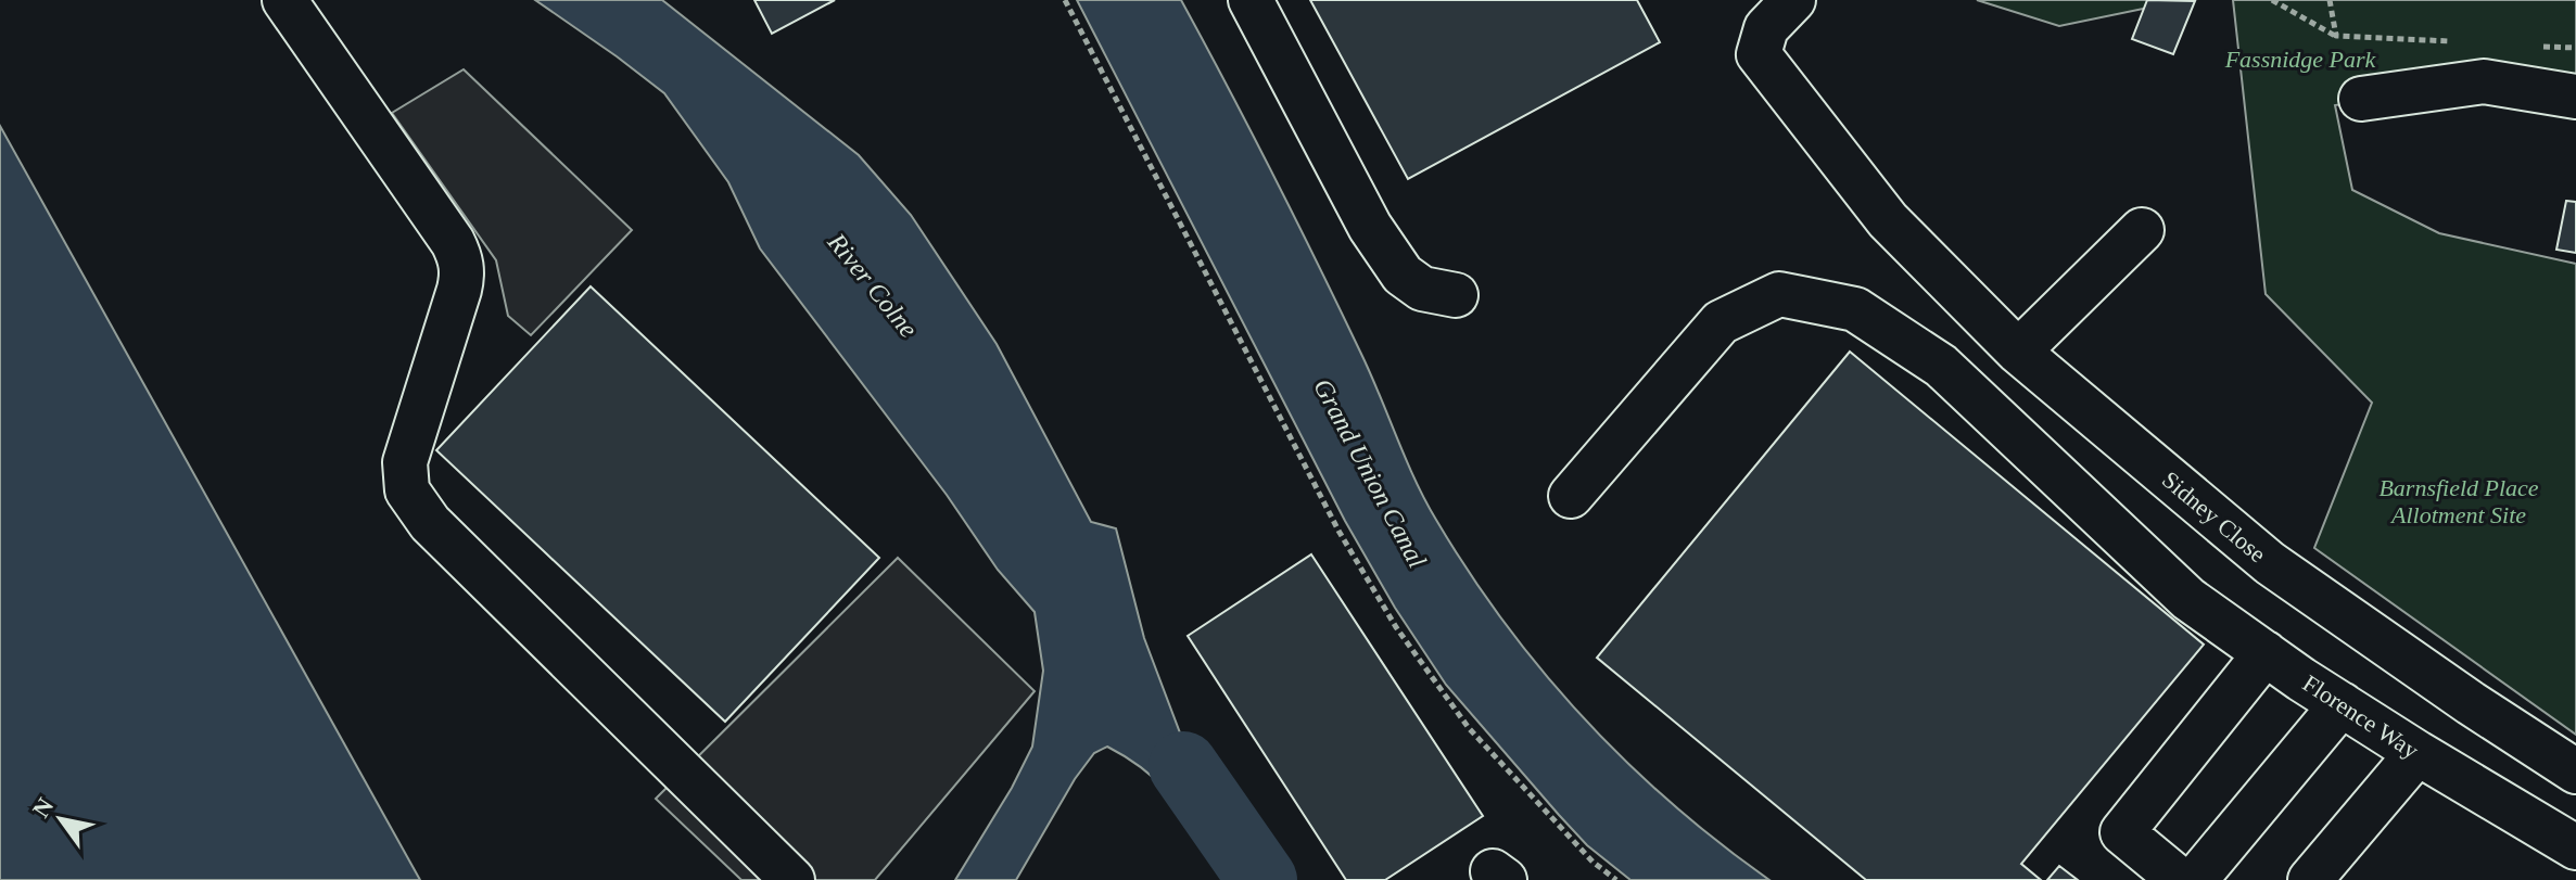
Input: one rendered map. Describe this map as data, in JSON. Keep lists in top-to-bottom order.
{
  "streets": {
    "street": ["Sidney Close", "Florence Way"]
  },
  "water": ["River Colne", "Grand Union Canal"],
  "parks": ["Fassnidge Park", "Barnsfield Place Allotment Site"],
  "north": "top left"
}
